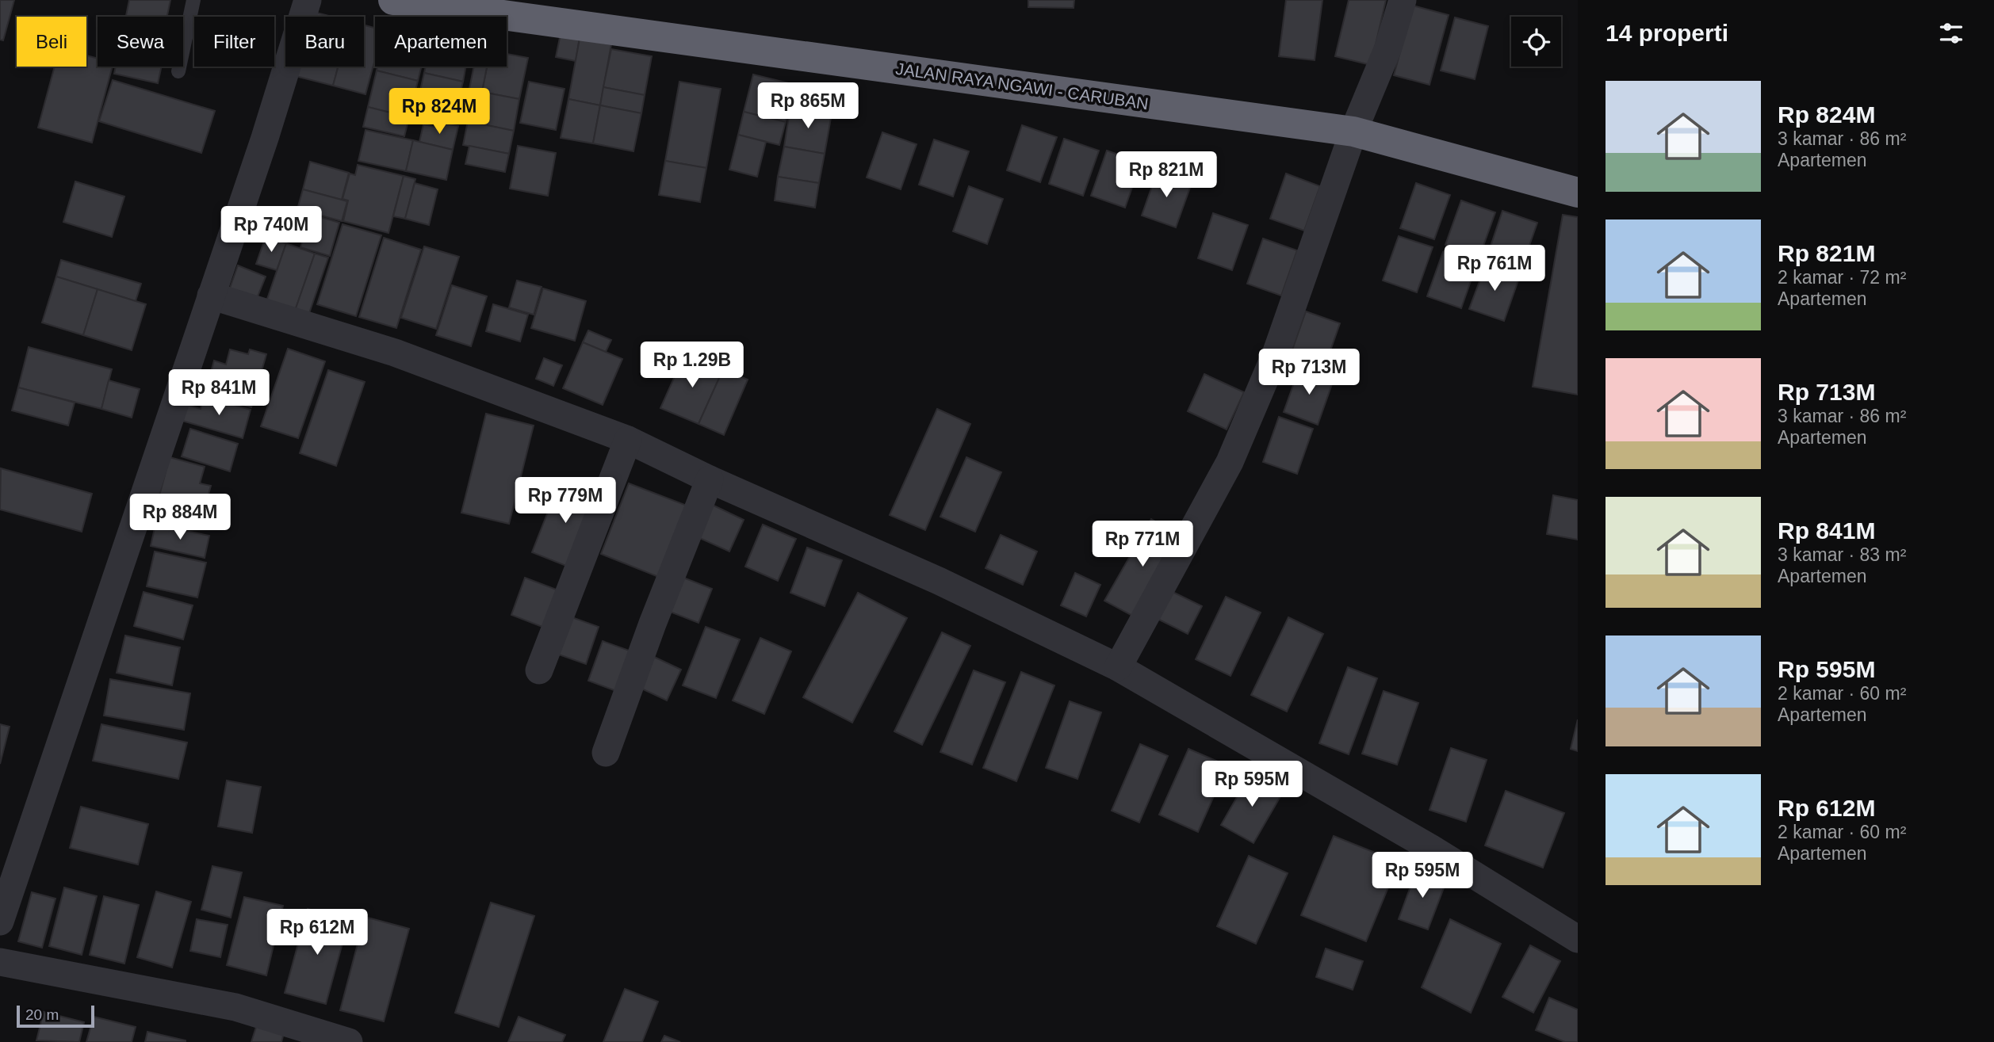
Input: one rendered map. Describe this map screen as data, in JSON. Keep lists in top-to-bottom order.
{
  "streets": {
    "highway": ["JALAN RAYA NGAWI - CARUBAN"]
  },
  "scale_bar": "20 m",
  "page": {
    "heading": "14 properti",
    "chip": [
      "Beli",
      "Sewa",
      "Filter",
      "Baru",
      "Apartemen"
    ],
    "list": [
      {
        "name": "Rp 824M",
        "note": "3 kamar · 86 m² · Apartemen"
      },
      {
        "name": "Rp 821M",
        "note": "2 kamar · 72 m² · Apartemen"
      },
      {
        "name": "Rp 713M",
        "note": "3 kamar · 86 m² · Apartemen"
      },
      {
        "name": "Rp 841M",
        "note": "3 kamar · 83 m² · Apartemen"
      },
      {
        "name": "Rp 595M",
        "note": "2 kamar · 60 m² · Apartemen"
      },
      {
        "name": "Rp 612M",
        "note": "2 kamar · 60 m² · Apartemen"
      }
    ],
    "price": [
      "Rp 865M",
      "Rp 824M",
      "Rp 821M",
      "Rp 740M",
      "Rp 761M",
      "Rp 1.29B",
      "Rp 713M",
      "Rp 841M",
      "Rp 779M",
      "Rp 884M",
      "Rp 771M",
      "Rp 595M",
      "Rp 595M",
      "Rp 612M"
    ],
    "scale": "20 m"
  }
}
